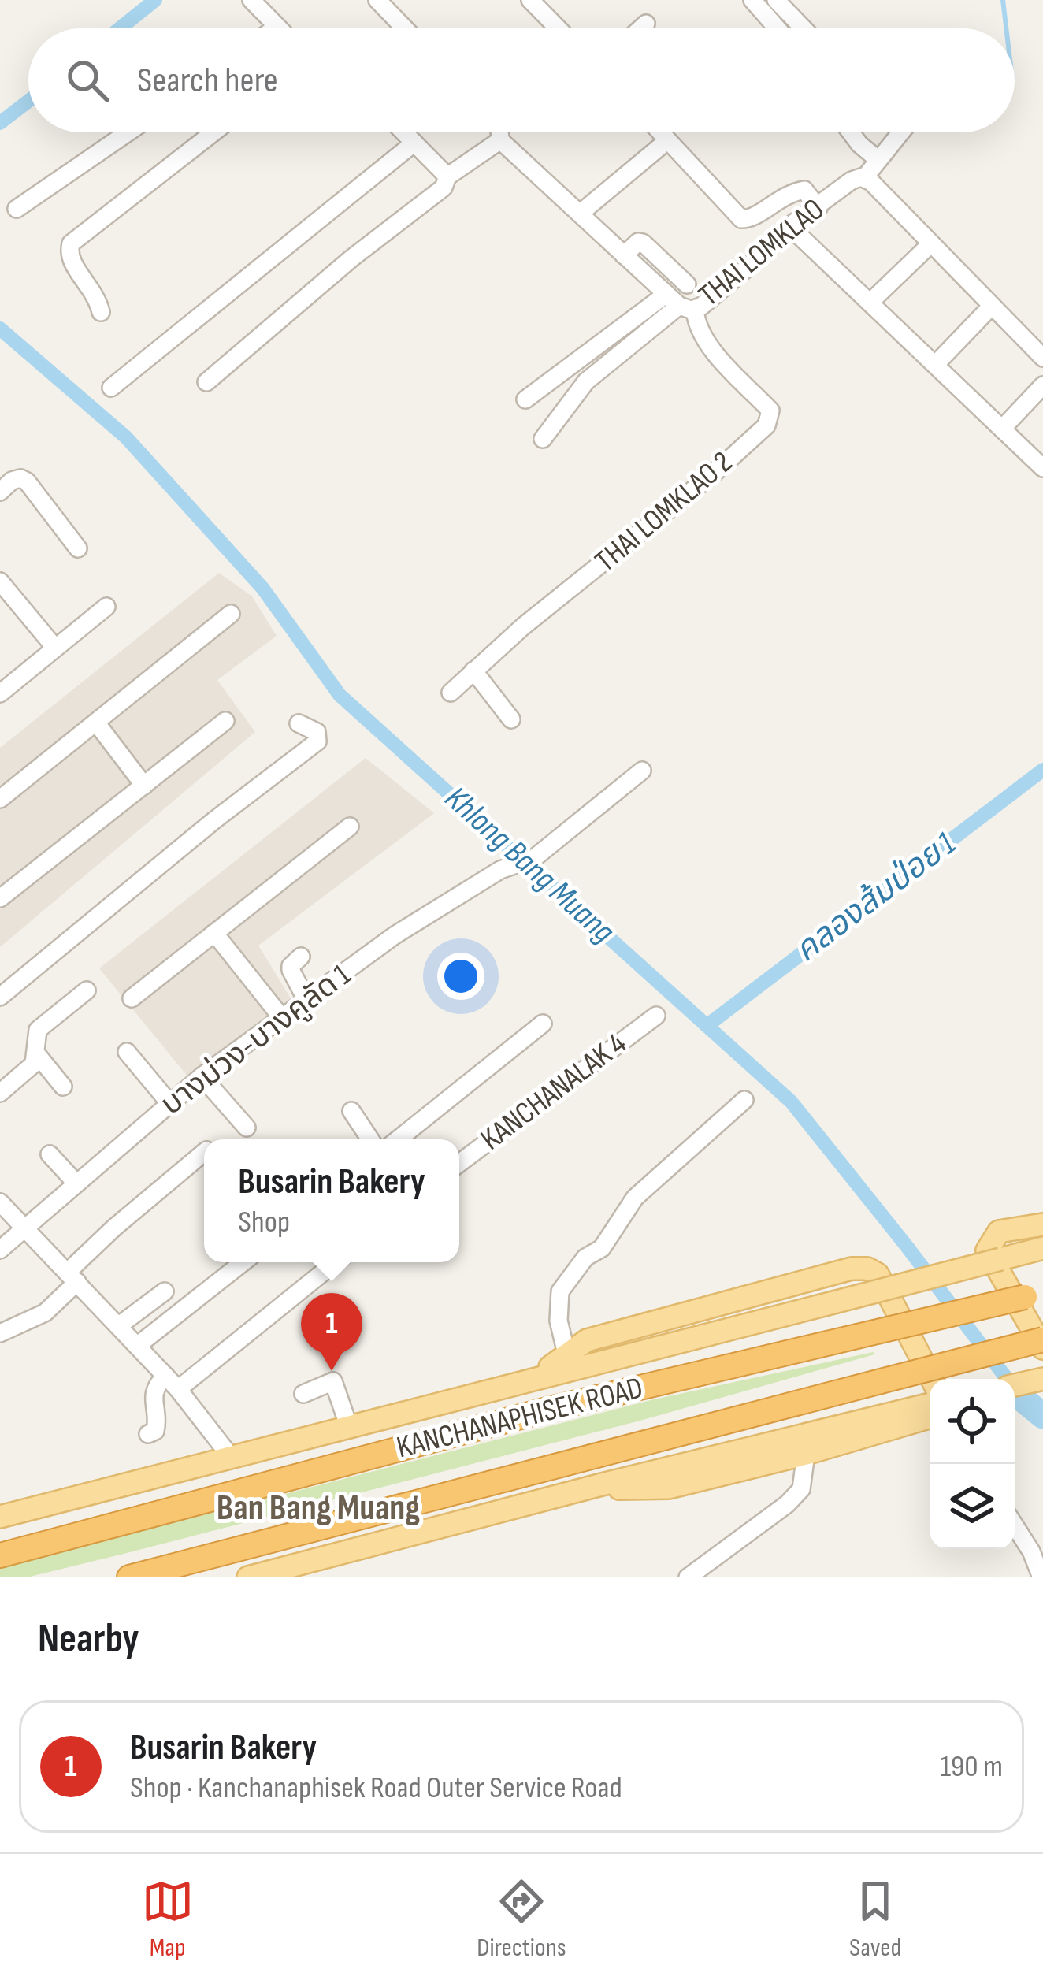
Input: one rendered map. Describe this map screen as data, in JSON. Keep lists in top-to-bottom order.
{
  "streets": {
    "highway": ["KANCHANAPHISEK ROAD"],
    "street": [
      "THAI LOMKLAO",
      "THAI LOMKLAO 2",
      "บางม่วง-บางคูลัด 1",
      "KANCHANALAK 4"
    ]
  },
  "crossings": [
    ["THAI LOMKLAO", "THAI LOMKLAO 2"]
  ],
  "districts": ["Ban Bang Muang"],
  "water": ["Khlong Bang Muang", "คลองส้มป่อย 1"],
  "page": {
    "search": "Search here",
    "popup": ["Busarin Bakery", "Shop"],
    "pins": "1",
    "heading": "Nearby",
    "list": [
      {
        "mark": "1",
        "name": "Busarin Bakery",
        "note": "Shop · Kanchanaphisek Road Outer Service Road",
        "value": "190 m"
      }
    ],
    "nav": ["Map", "Directions", "Saved"]
  }
}
